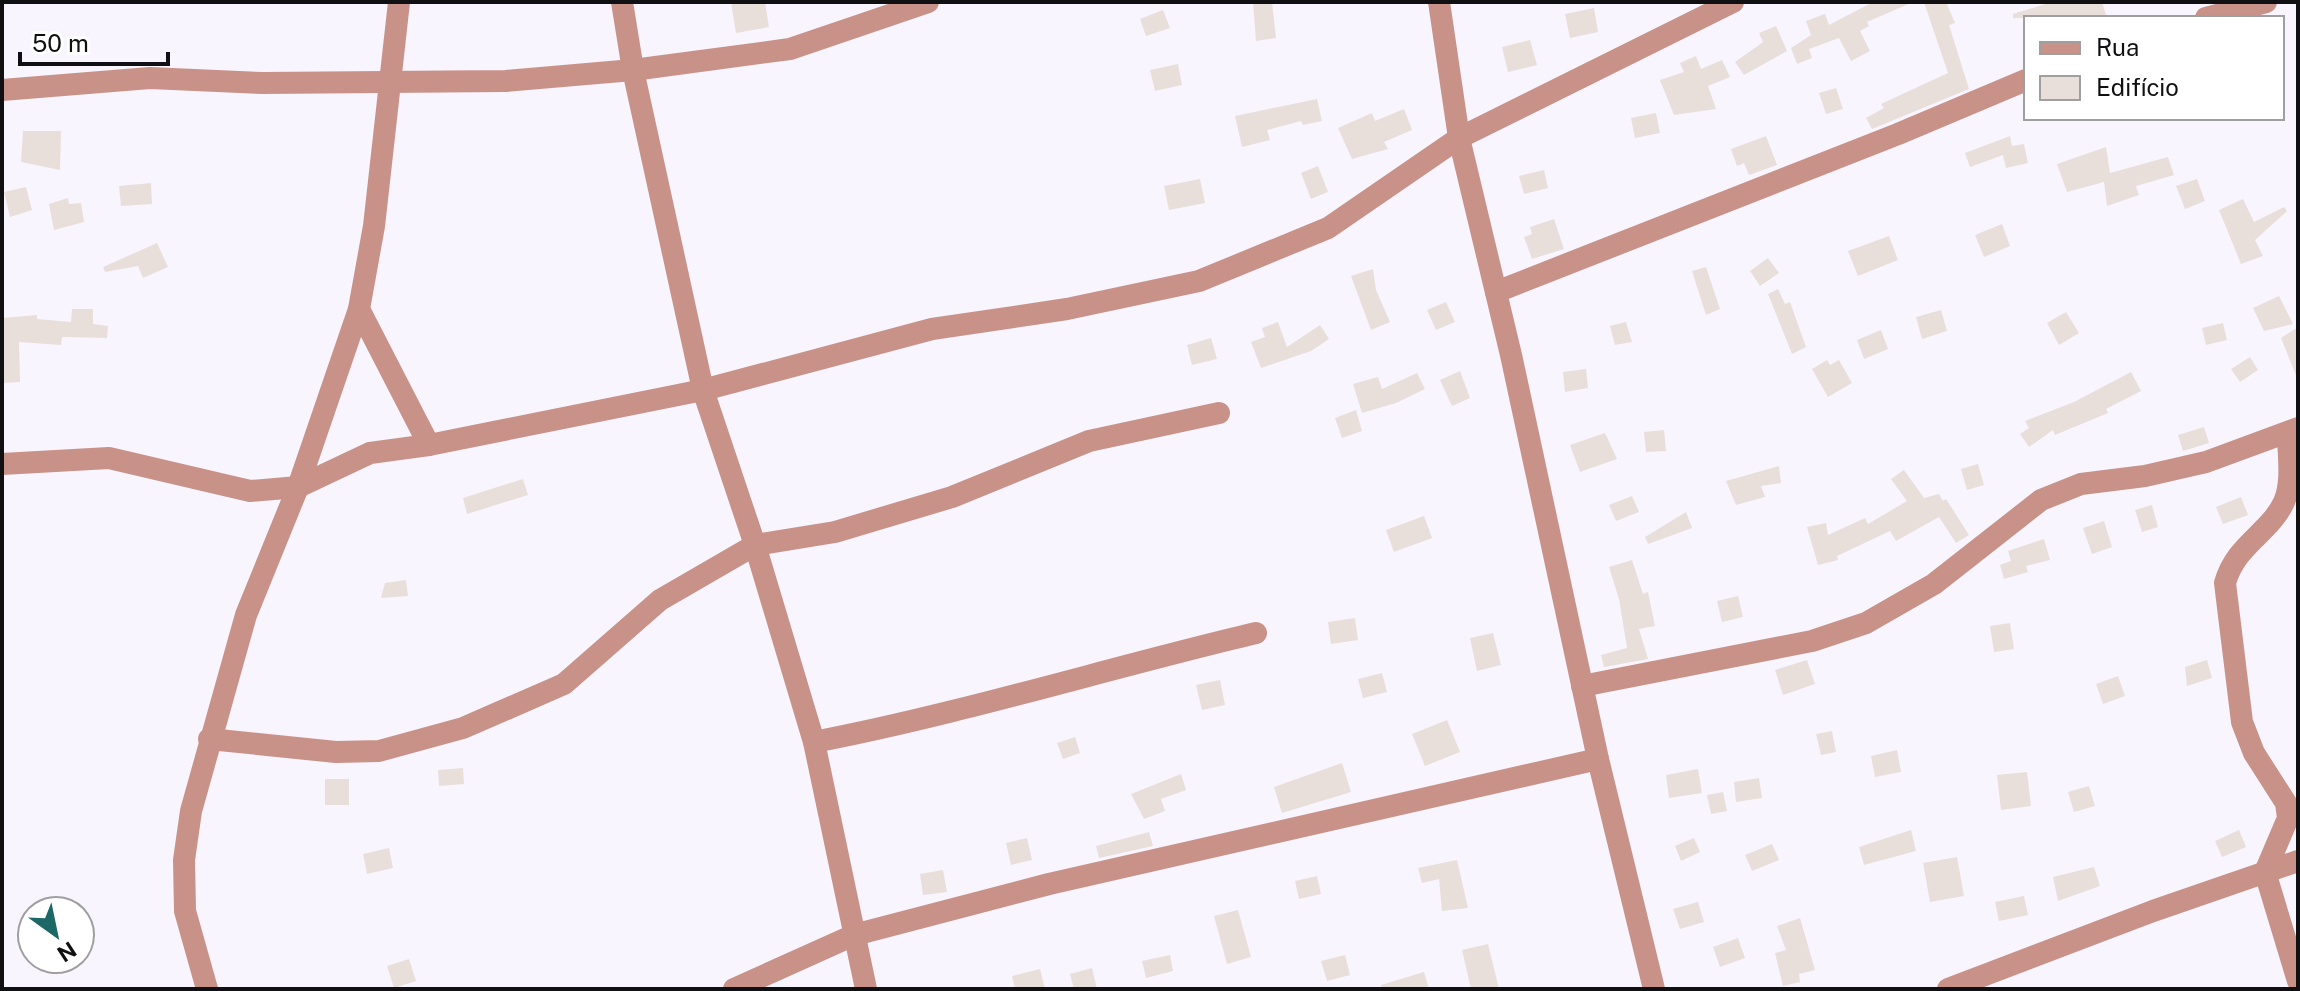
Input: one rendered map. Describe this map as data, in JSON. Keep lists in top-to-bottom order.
{
  "legend": ["Rua", "Edifício"],
  "scale_bar": "50 m",
  "north": "bottom right"
}
